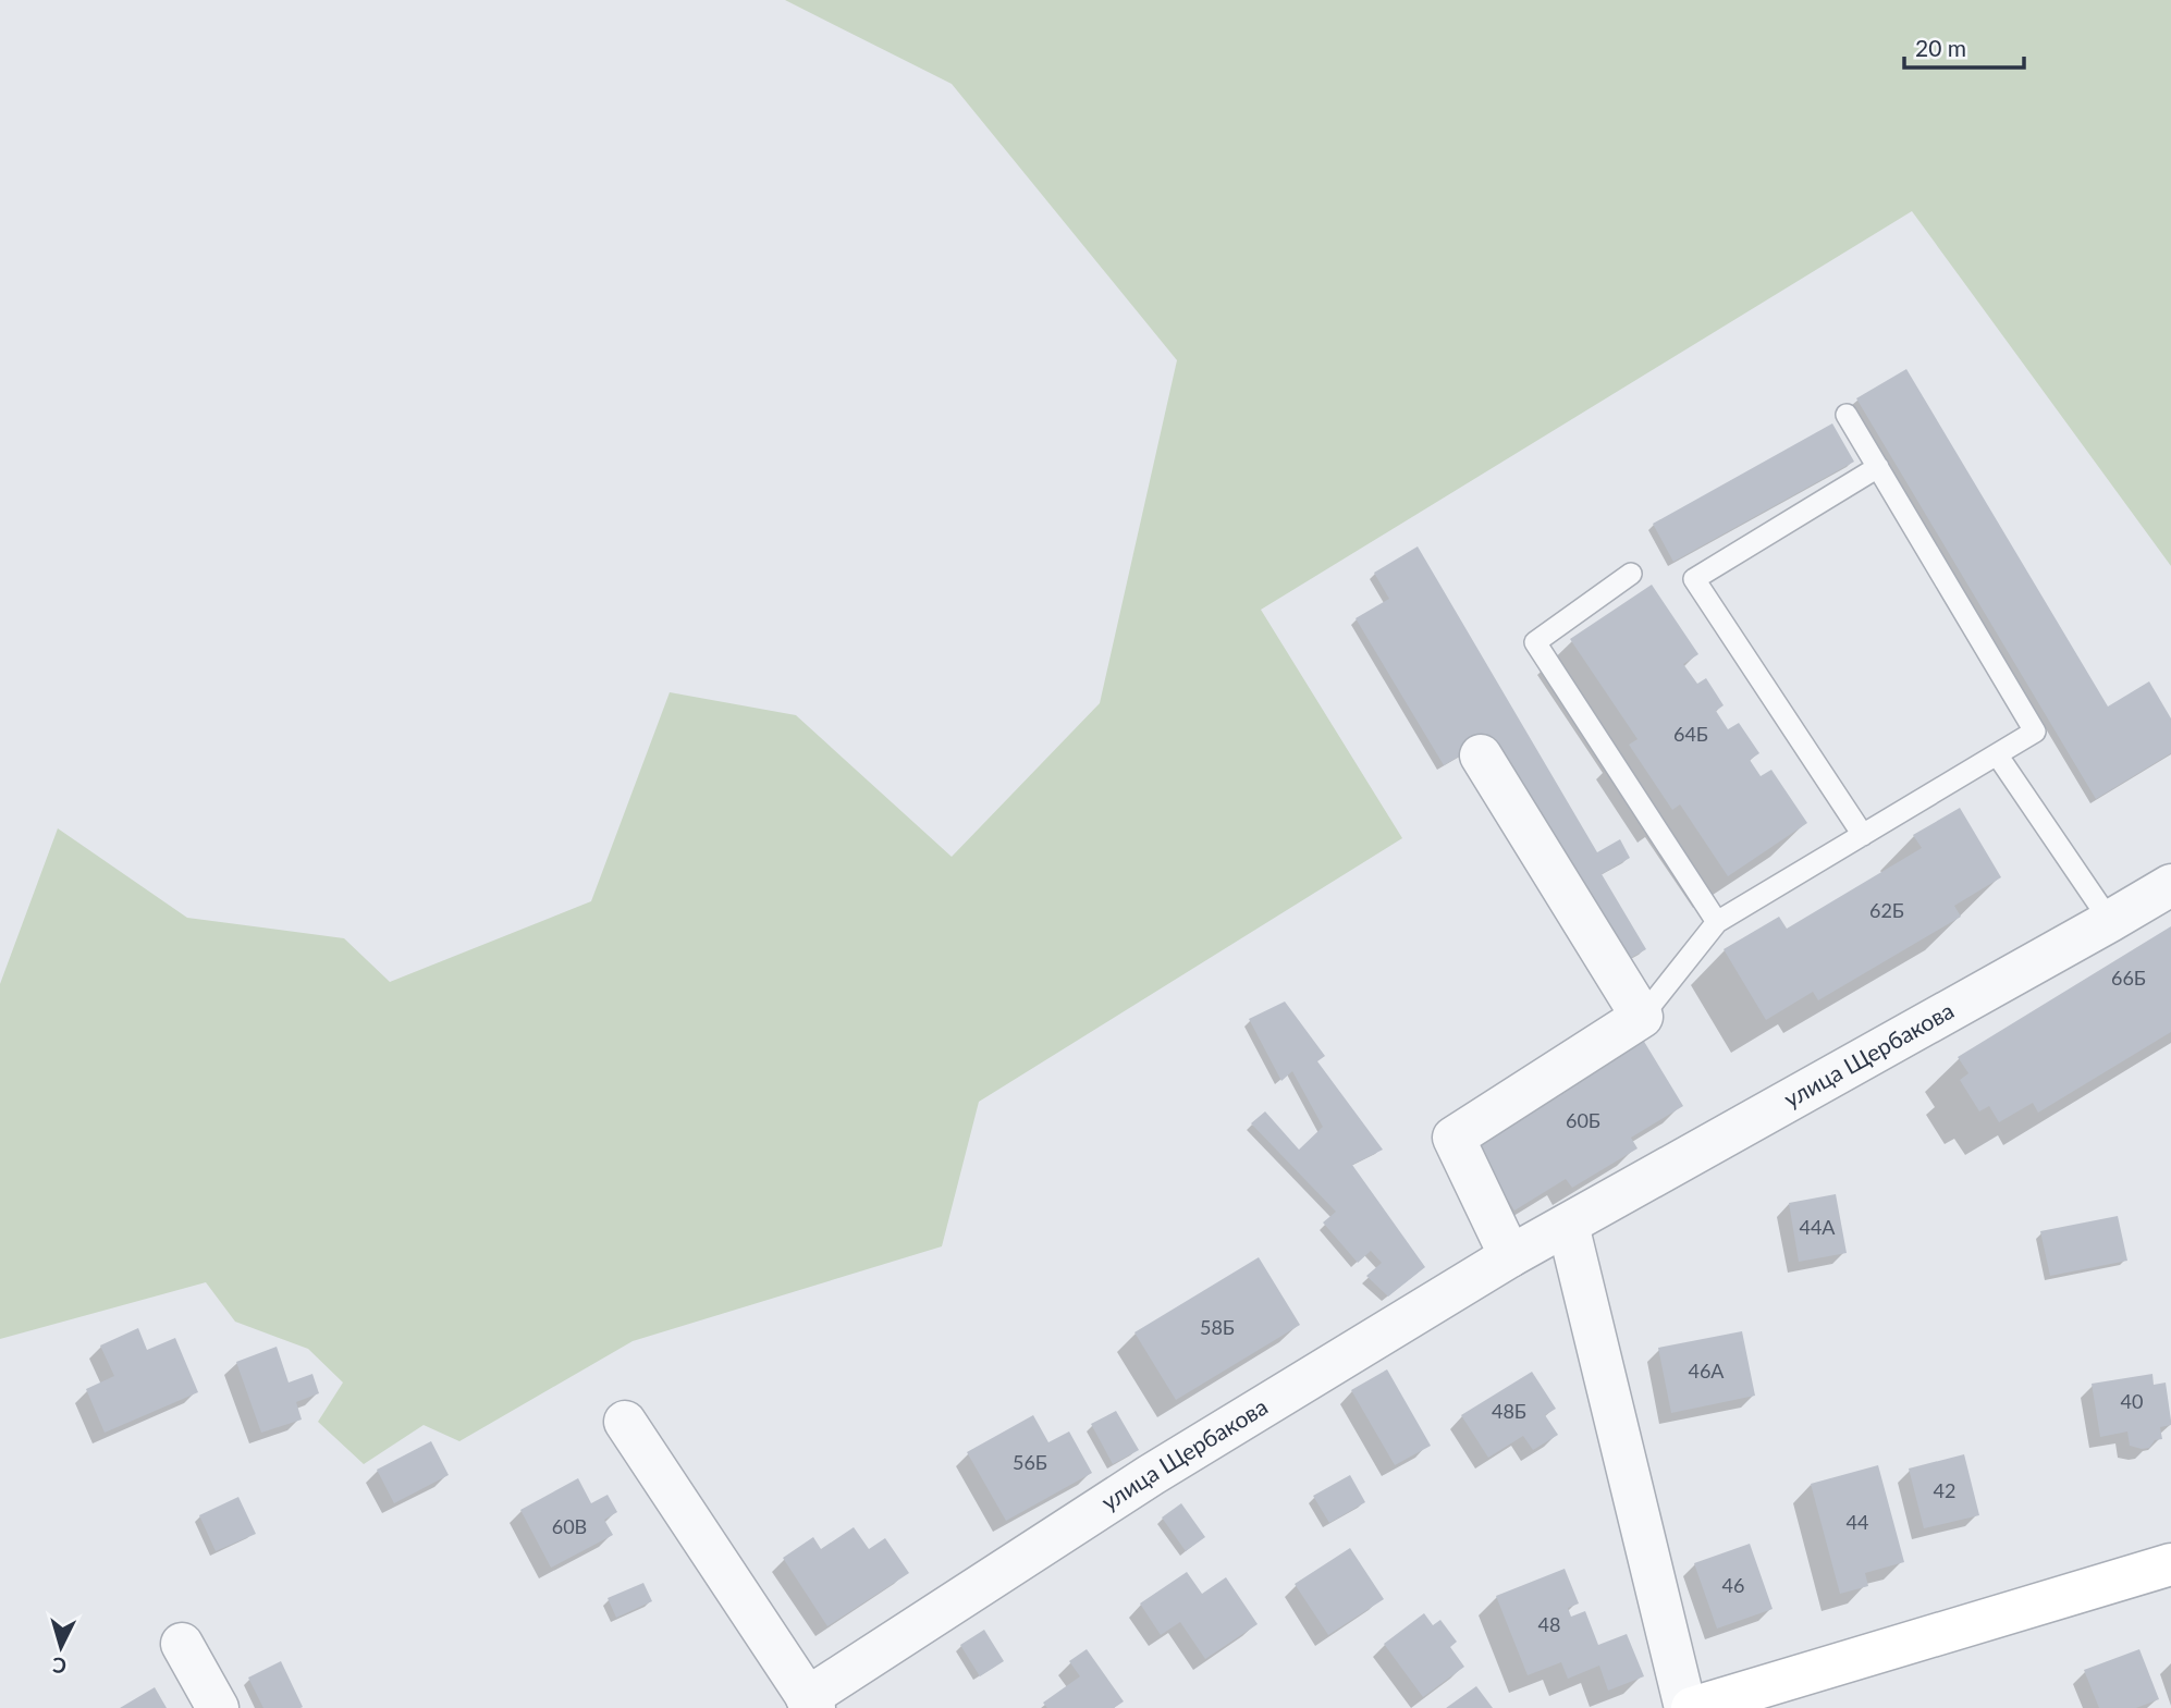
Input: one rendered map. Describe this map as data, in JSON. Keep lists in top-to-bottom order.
{
  "streets": {
    "street": ["улица Щербакова"]
  },
  "house_numbers": [
    "64Б",
    "62Б",
    "66Б",
    "60Б",
    "44А",
    "58Б",
    "46А",
    "40",
    "48Б",
    "56Б",
    "42",
    "44",
    "60В",
    "46",
    "48"
  ],
  "scale_bar": "20 m",
  "north": "bottom"
}
